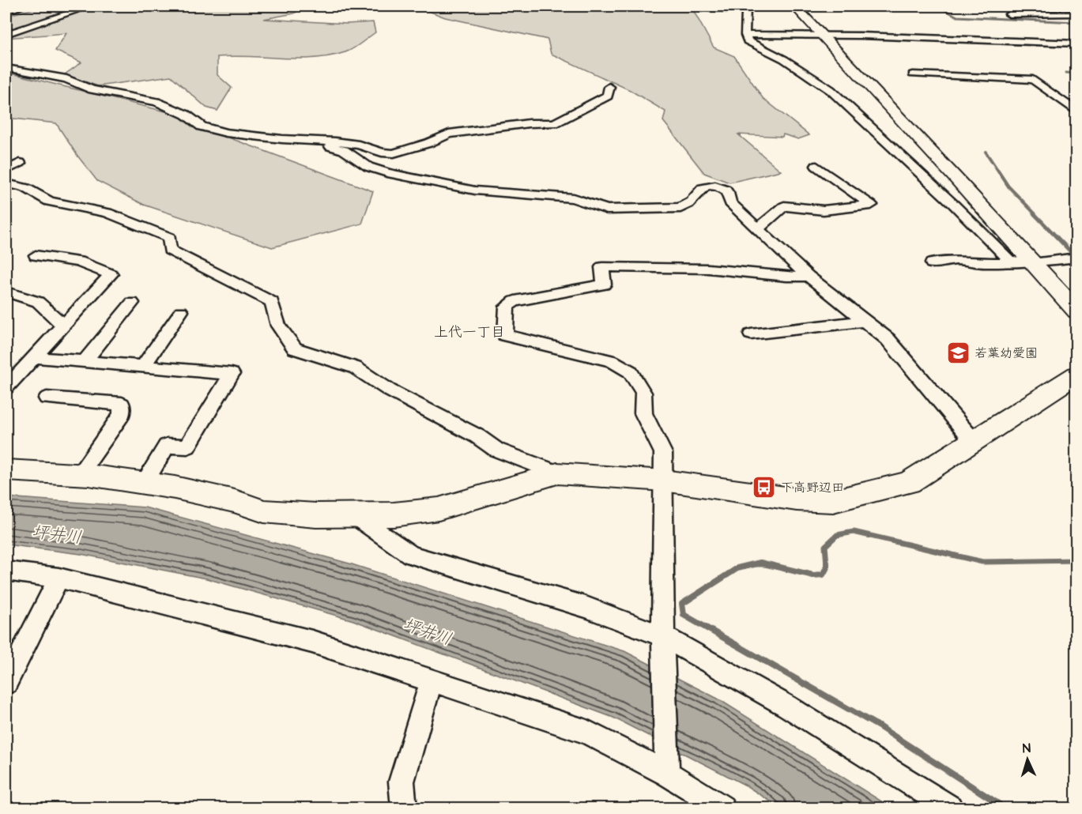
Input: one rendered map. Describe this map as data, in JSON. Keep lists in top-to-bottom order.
{
  "districts": ["上代一丁目"],
  "water": ["坪井川"],
  "places": {
    "school or university": ["若葉幼愛園"],
    "bus stop": ["下高野辺田"]
  },
  "north": "top"
}
